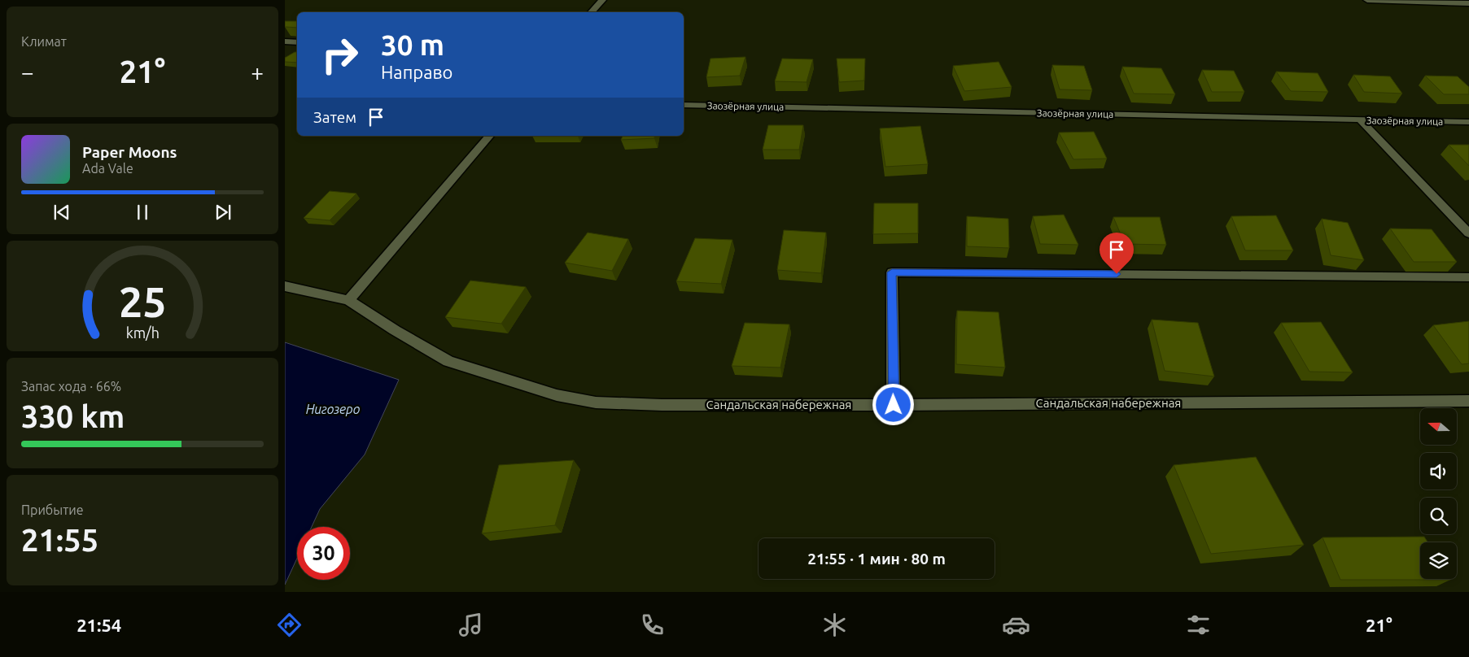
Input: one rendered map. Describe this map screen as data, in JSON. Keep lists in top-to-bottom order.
{
  "streets": {
    "street": ["Заозёрная улица", "Сандальская набережная"]
  },
  "water": ["Нигозеро"],
  "north": "left",
  "page": {
    "tile": [
      "Климат",
      ["Запас хода · 66%", "330 km"],
      ["Прибытие", "21:55"]
    ],
    "turn": ["30 m", "Направо"],
    "heat": ["−", "21°", "+"],
    "then": "Затем",
    "song": ["Paper Moons", "Ada Vale"],
    "limit": "30",
    "trip": "21:55 · 1 мин · 80 m",
    "tabs": ["21:54", "21°"],
    "gauge": ["25", "km/h"]
  }
}
